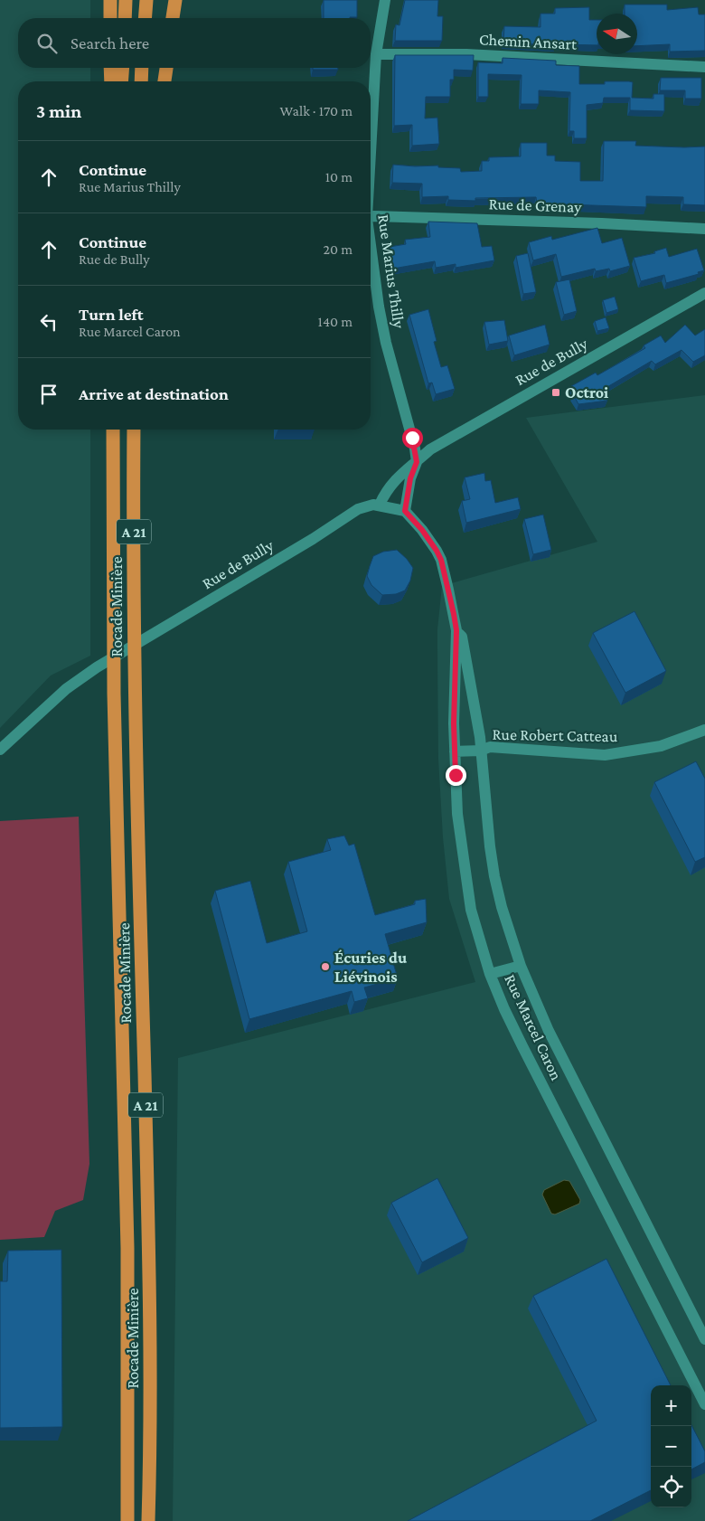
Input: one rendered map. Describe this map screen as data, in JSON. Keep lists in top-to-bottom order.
{
  "streets": {
    "highway": ["A 21", "Rocade Minière"],
    "street": [
      "Chemin Ansart",
      "Rue de Grenay",
      "Rue Marius Thilly",
      "Rue de Bully",
      "Rue Robert Catteau",
      "Rue Marcel Caron"
    ]
  },
  "crossings": [
    ["Chemin Ansart", "Rue Marius Thilly"],
    ["Rue Marius Thilly", "Rue de Bully"],
    ["Rue Robert Catteau", "Rue Marcel Caron"]
  ],
  "places": {
    "transit": ["Octroi"],
    "other": ["Écuries du Liévinois"]
  },
  "north": "left",
  "page": {
    "search": "Search here",
    "heading": ["3 min", "Walk · 170 m"],
    "list": [
      ["Continue", "Rue Marius Thilly", "10 m"],
      ["Continue", "Rue de Bully", "20 m"],
      ["Turn left", "Rue Marcel Caron", "140 m"],
      "Arrive at destination"
    ],
    "map_buttons": ["+", "−"]
  }
}
